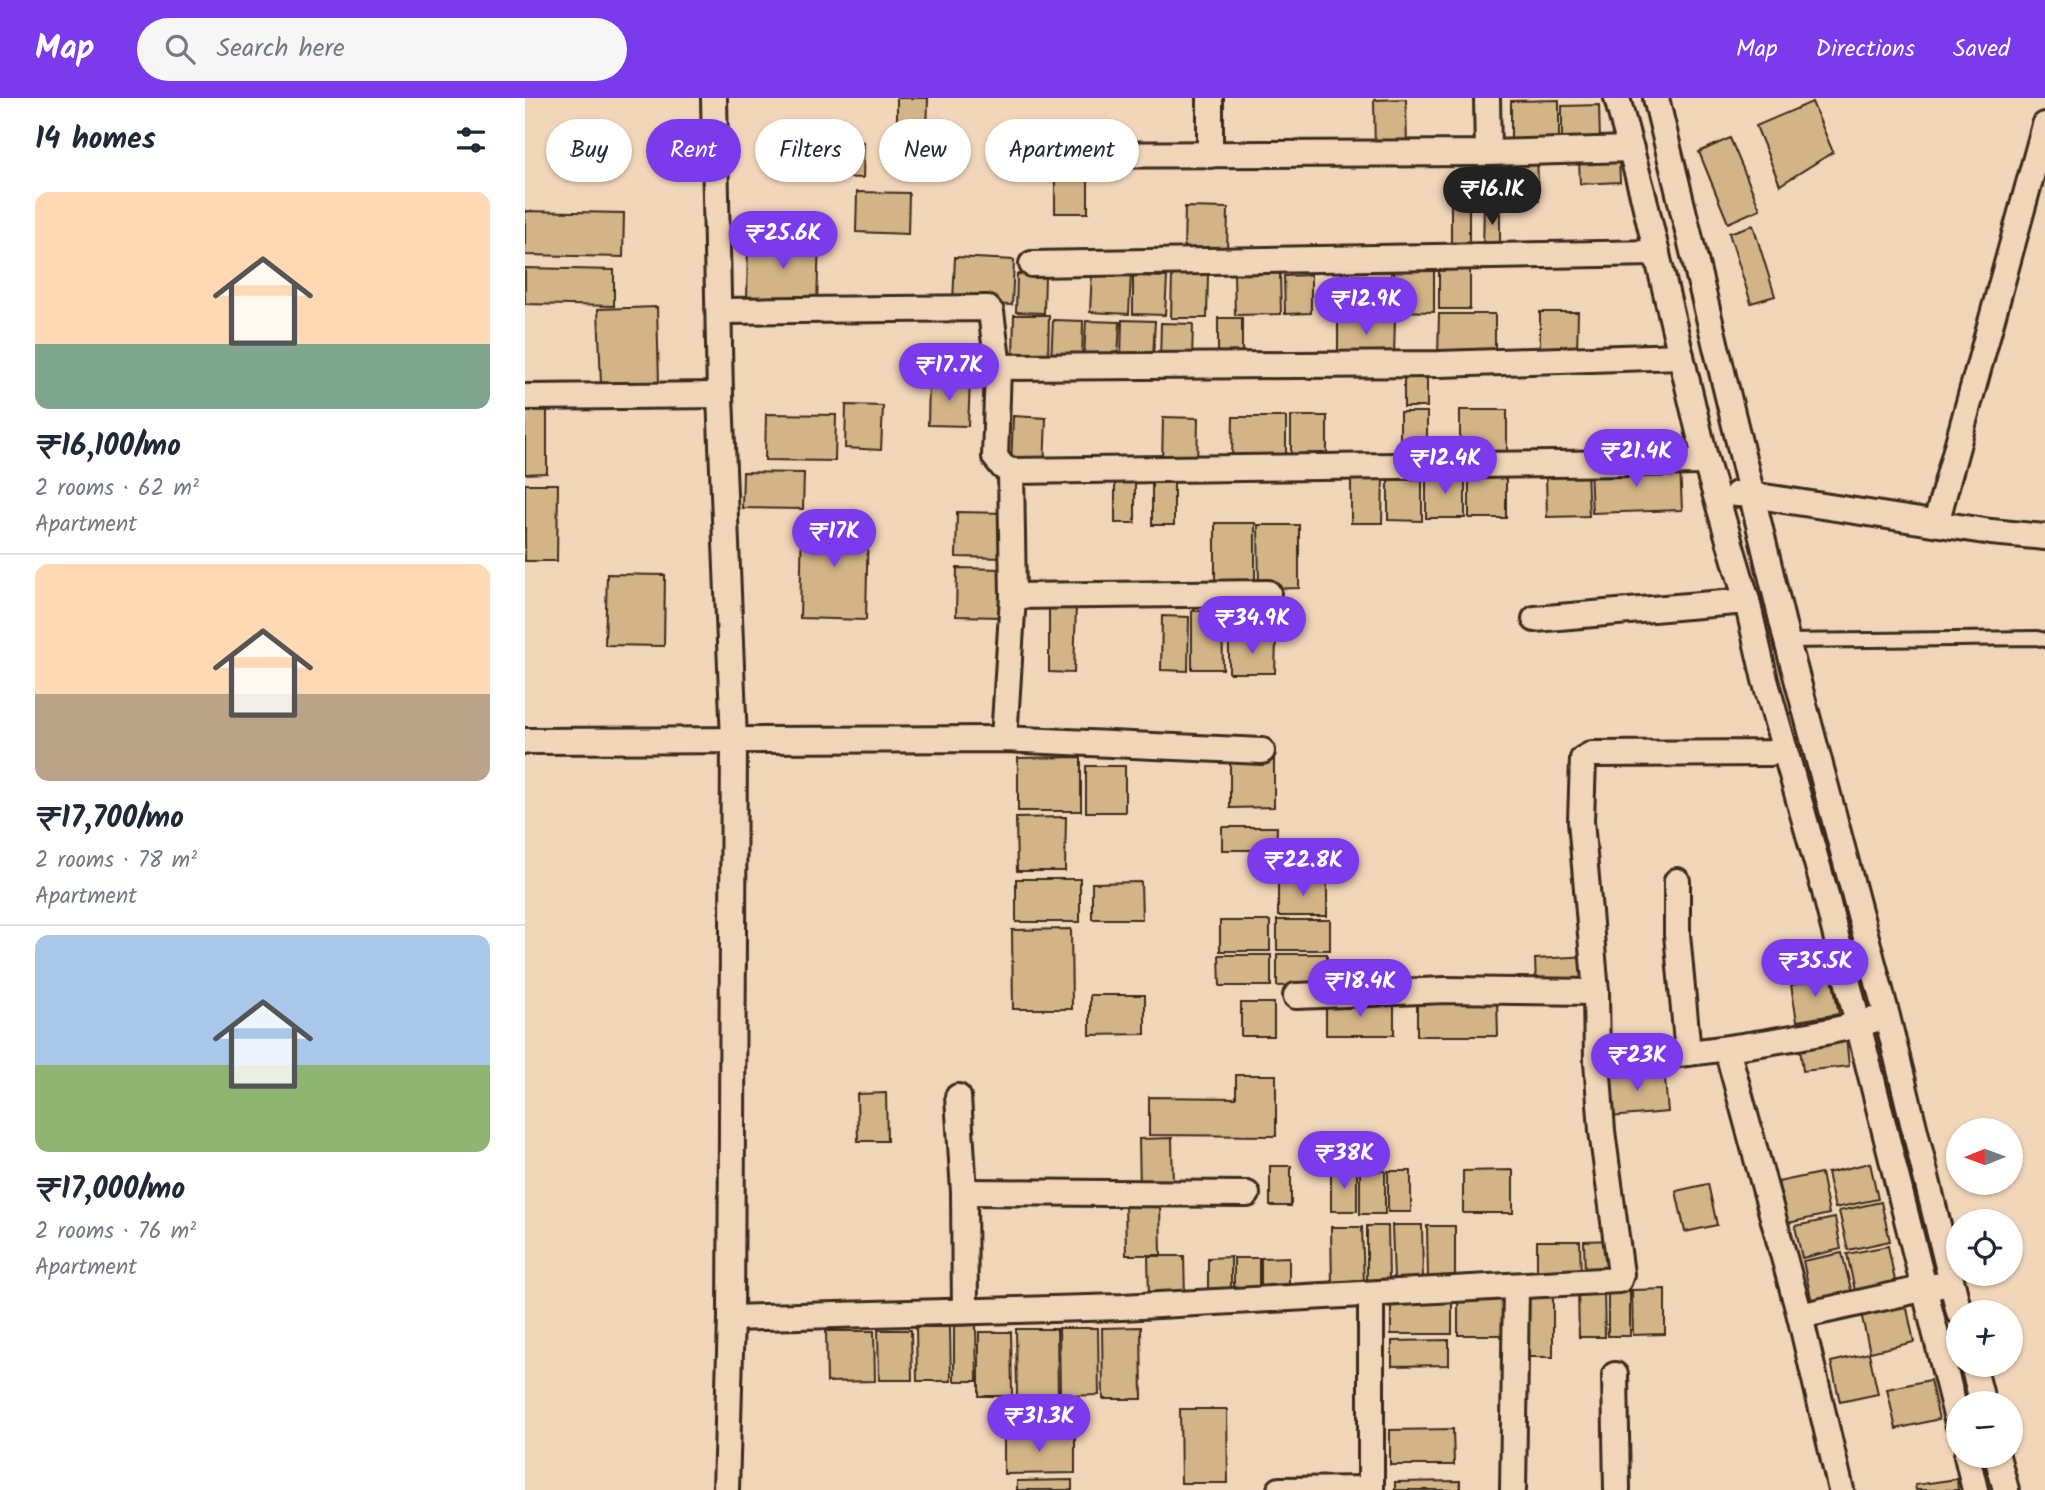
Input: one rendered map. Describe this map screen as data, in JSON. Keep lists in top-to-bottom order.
{
  "north": "left",
  "page": {
    "header": "Map",
    "search": "Search here",
    "nav": ["Map", "Directions", "Saved"],
    "heading": "14 homes",
    "chip": [
      "Buy",
      "Rent",
      "Filters",
      "New",
      "Apartment"
    ],
    "price": [
      "₹16.1K",
      "₹25.6K",
      "₹12.9K",
      "₹17.7K",
      "₹21.4K",
      "₹12.4K",
      "₹17K",
      "₹34.9K",
      "₹22.8K",
      "₹35.5K",
      "₹18.4K",
      "₹23K",
      "₹38K",
      "₹31.3K"
    ],
    "list": [
      {
        "name": "₹16,100/mo",
        "note": "2 rooms · 62 m² · Apartment"
      },
      {
        "name": "₹17,700/mo",
        "note": "2 rooms · 78 m² · Apartment"
      },
      {
        "name": "₹17,000/mo",
        "note": "2 rooms · 76 m² · Apartment"
      }
    ],
    "map_buttons": ["+", "−"]
  }
}
